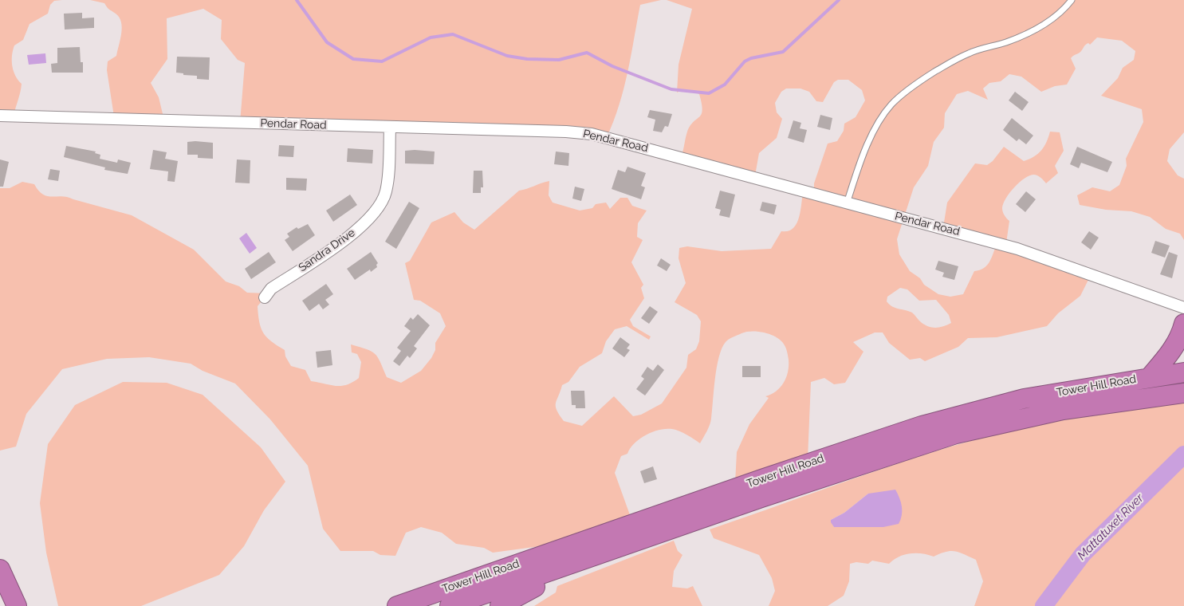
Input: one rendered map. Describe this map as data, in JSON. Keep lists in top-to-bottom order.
{
  "streets": {
    "highway": ["Tower Hill Road"],
    "street": ["Pendar Road", "Sandra Drive"]
  },
  "crossings": [
    ["Pendar Road", "Sandra Drive"]
  ],
  "water": ["Mattatuxet River"]
}
